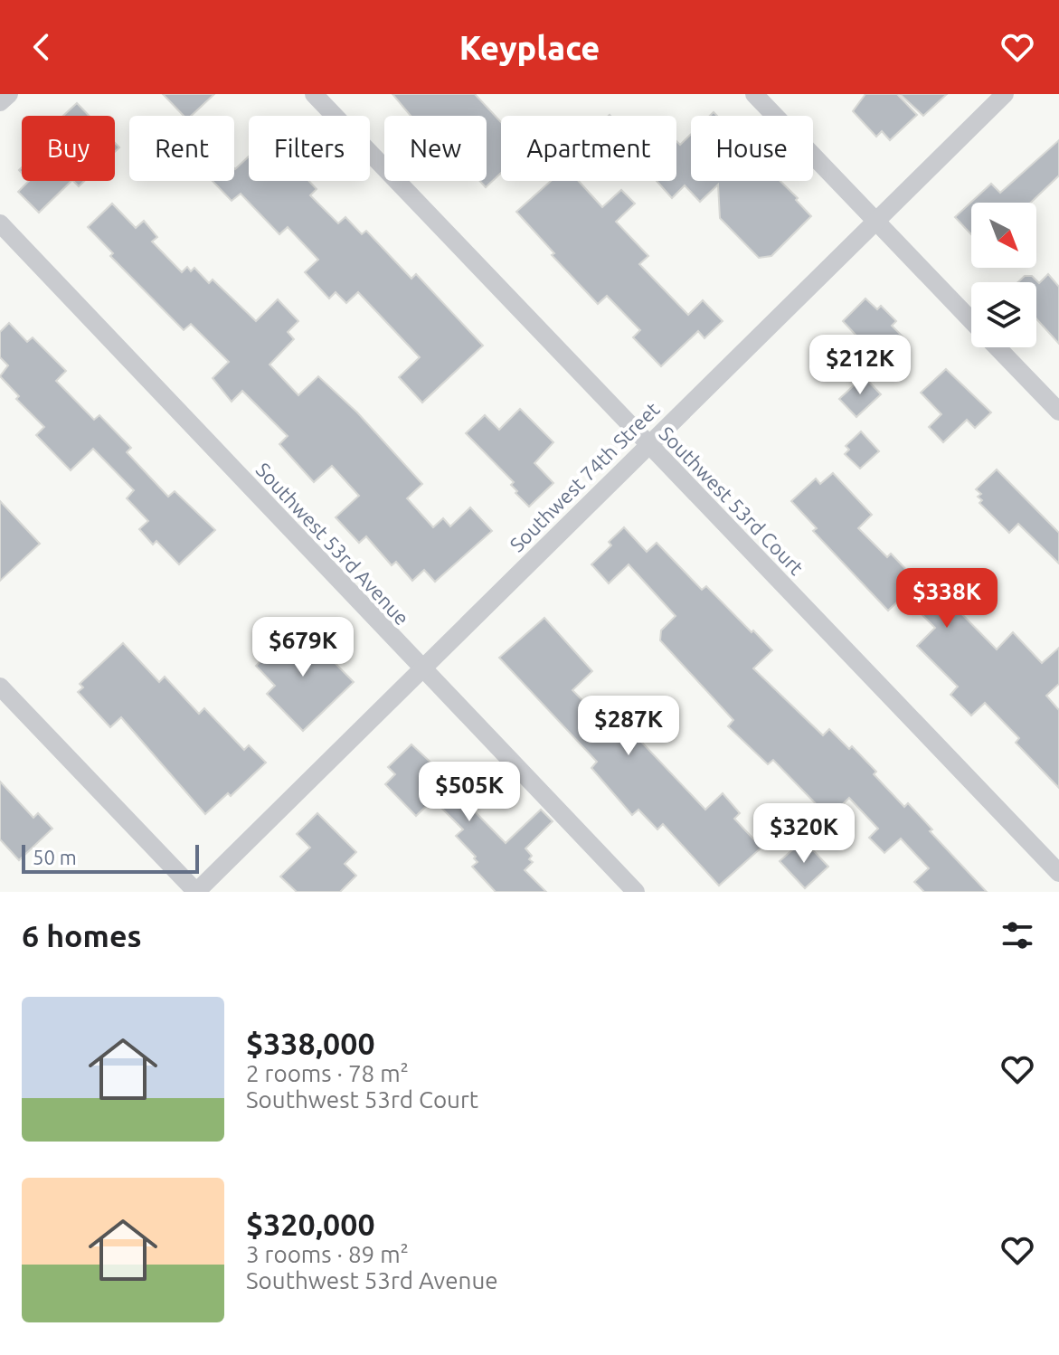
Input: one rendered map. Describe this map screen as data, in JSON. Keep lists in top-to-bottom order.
{
  "streets": {
    "street": ["Southwest 74th Street", "Southwest 53rd Court", "Southwest 53rd Avenue"]
  },
  "crossings": [
    ["Southwest 74th Street", "Southwest 53rd Court"],
    ["Southwest 74th Street", "Southwest 53rd Avenue"]
  ],
  "scale_bar": "50 m",
  "north": "bottom right",
  "page": {
    "header": "Keyplace",
    "chip": [
      "Buy",
      "Rent",
      "Filters",
      "New",
      "Apartment",
      "House"
    ],
    "price": [
      "$212K",
      "$338K",
      "$679K",
      "$287K",
      "$505K",
      "$320K"
    ],
    "scale": "50 m",
    "heading": "6 homes",
    "list": [
      {
        "name": "$338,000",
        "note": "2 rooms · 78 m² · Southwest 53rd Court"
      },
      {
        "name": "$320,000",
        "note": "3 rooms · 89 m² · Southwest 53rd Avenue"
      }
    ]
  }
}
